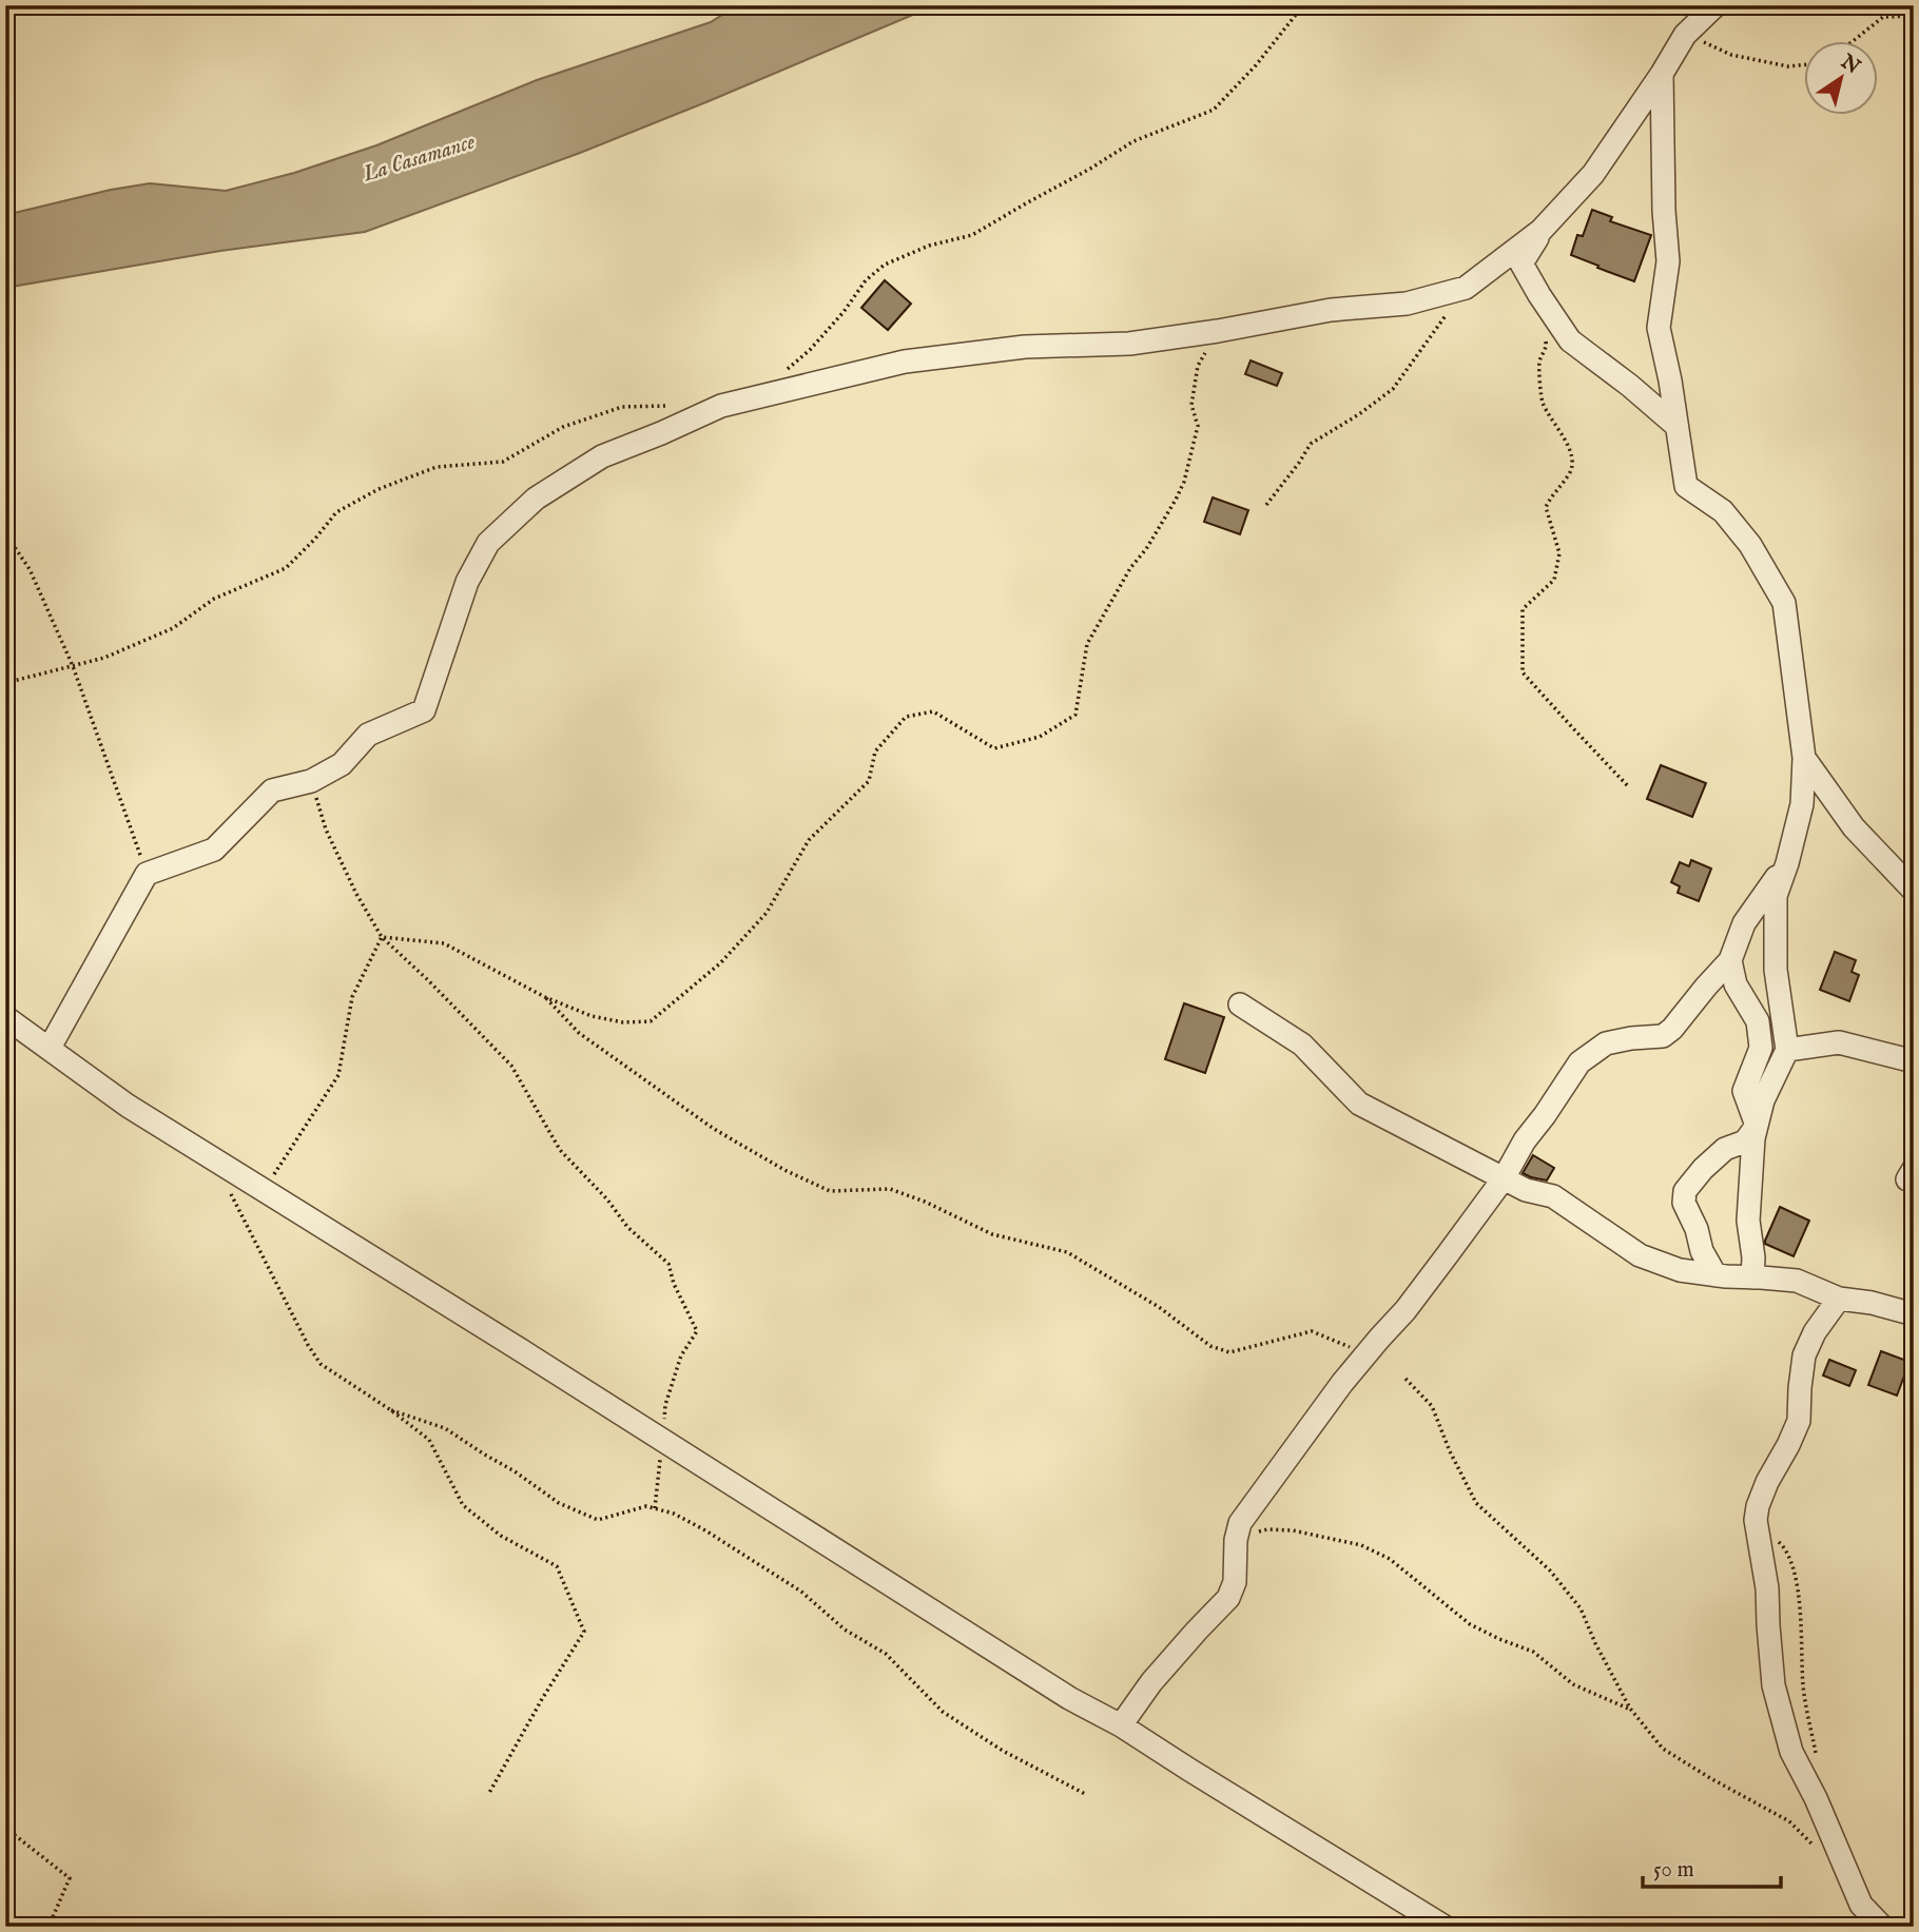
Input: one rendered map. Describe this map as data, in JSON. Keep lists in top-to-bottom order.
{
  "water": ["La Casamance"],
  "scale_bar": "50 m",
  "north": "top right"
}
